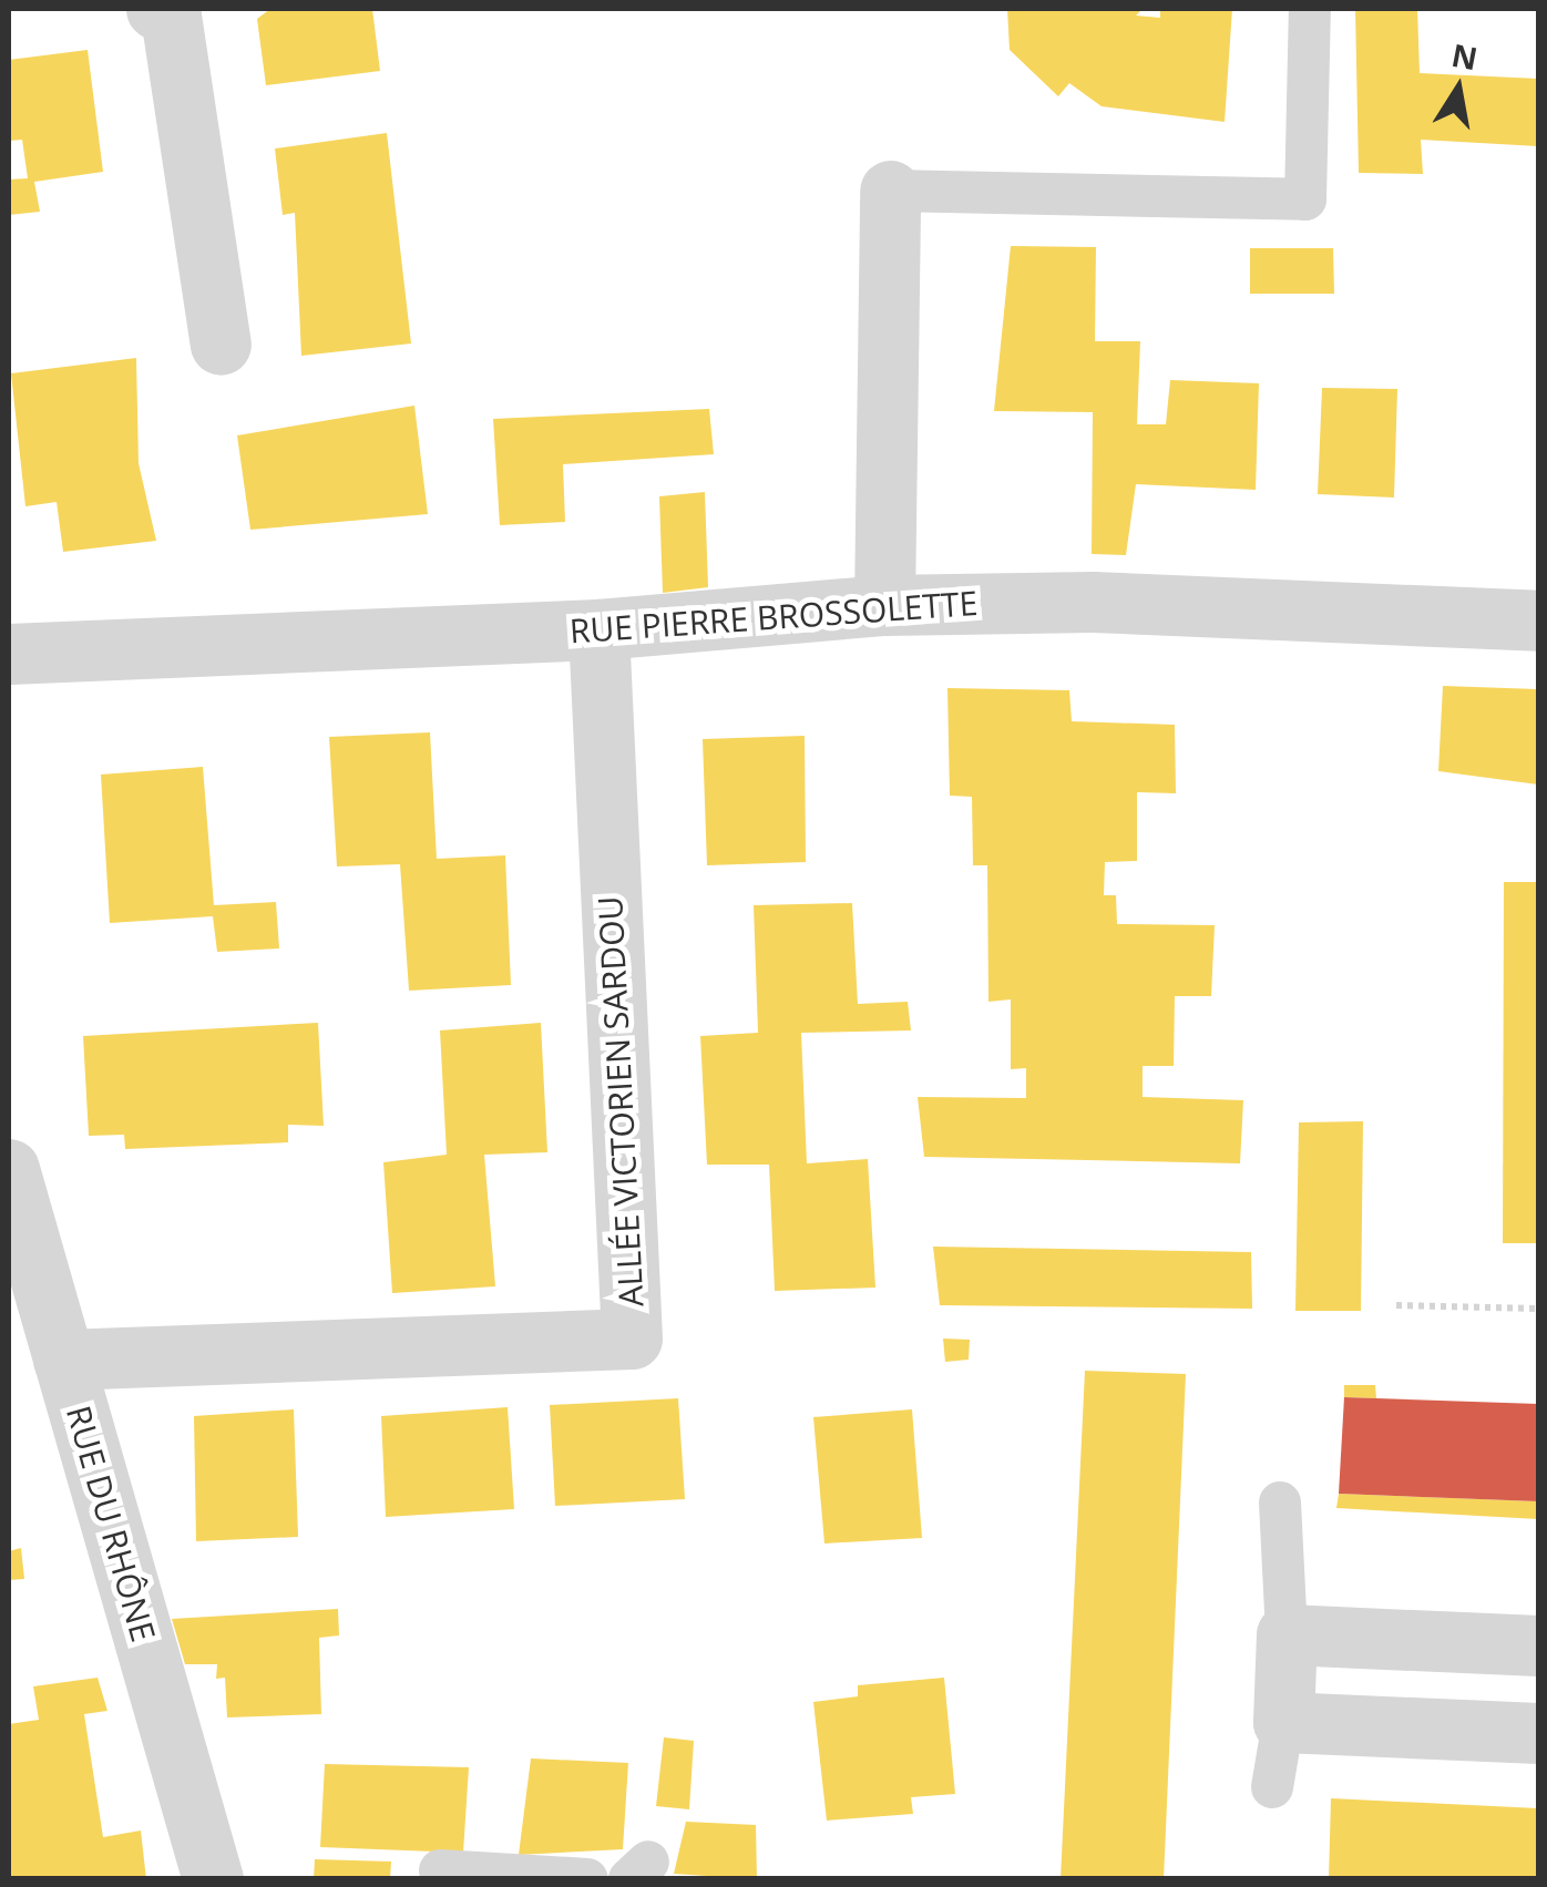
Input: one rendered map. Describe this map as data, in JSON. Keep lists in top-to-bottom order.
{
  "streets": {
    "street": ["RUE PIERRE BROSSOLETTE", "ALLÉE VICTORIEN SARDOU", "RUE DU RHÔNE"]
  },
  "crossings": [
    ["RUE PIERRE BROSSOLETTE", "ALLÉE VICTORIEN SARDOU"],
    ["ALLÉE VICTORIEN SARDOU", "RUE DU RHÔNE"]
  ],
  "north": "top"
}
